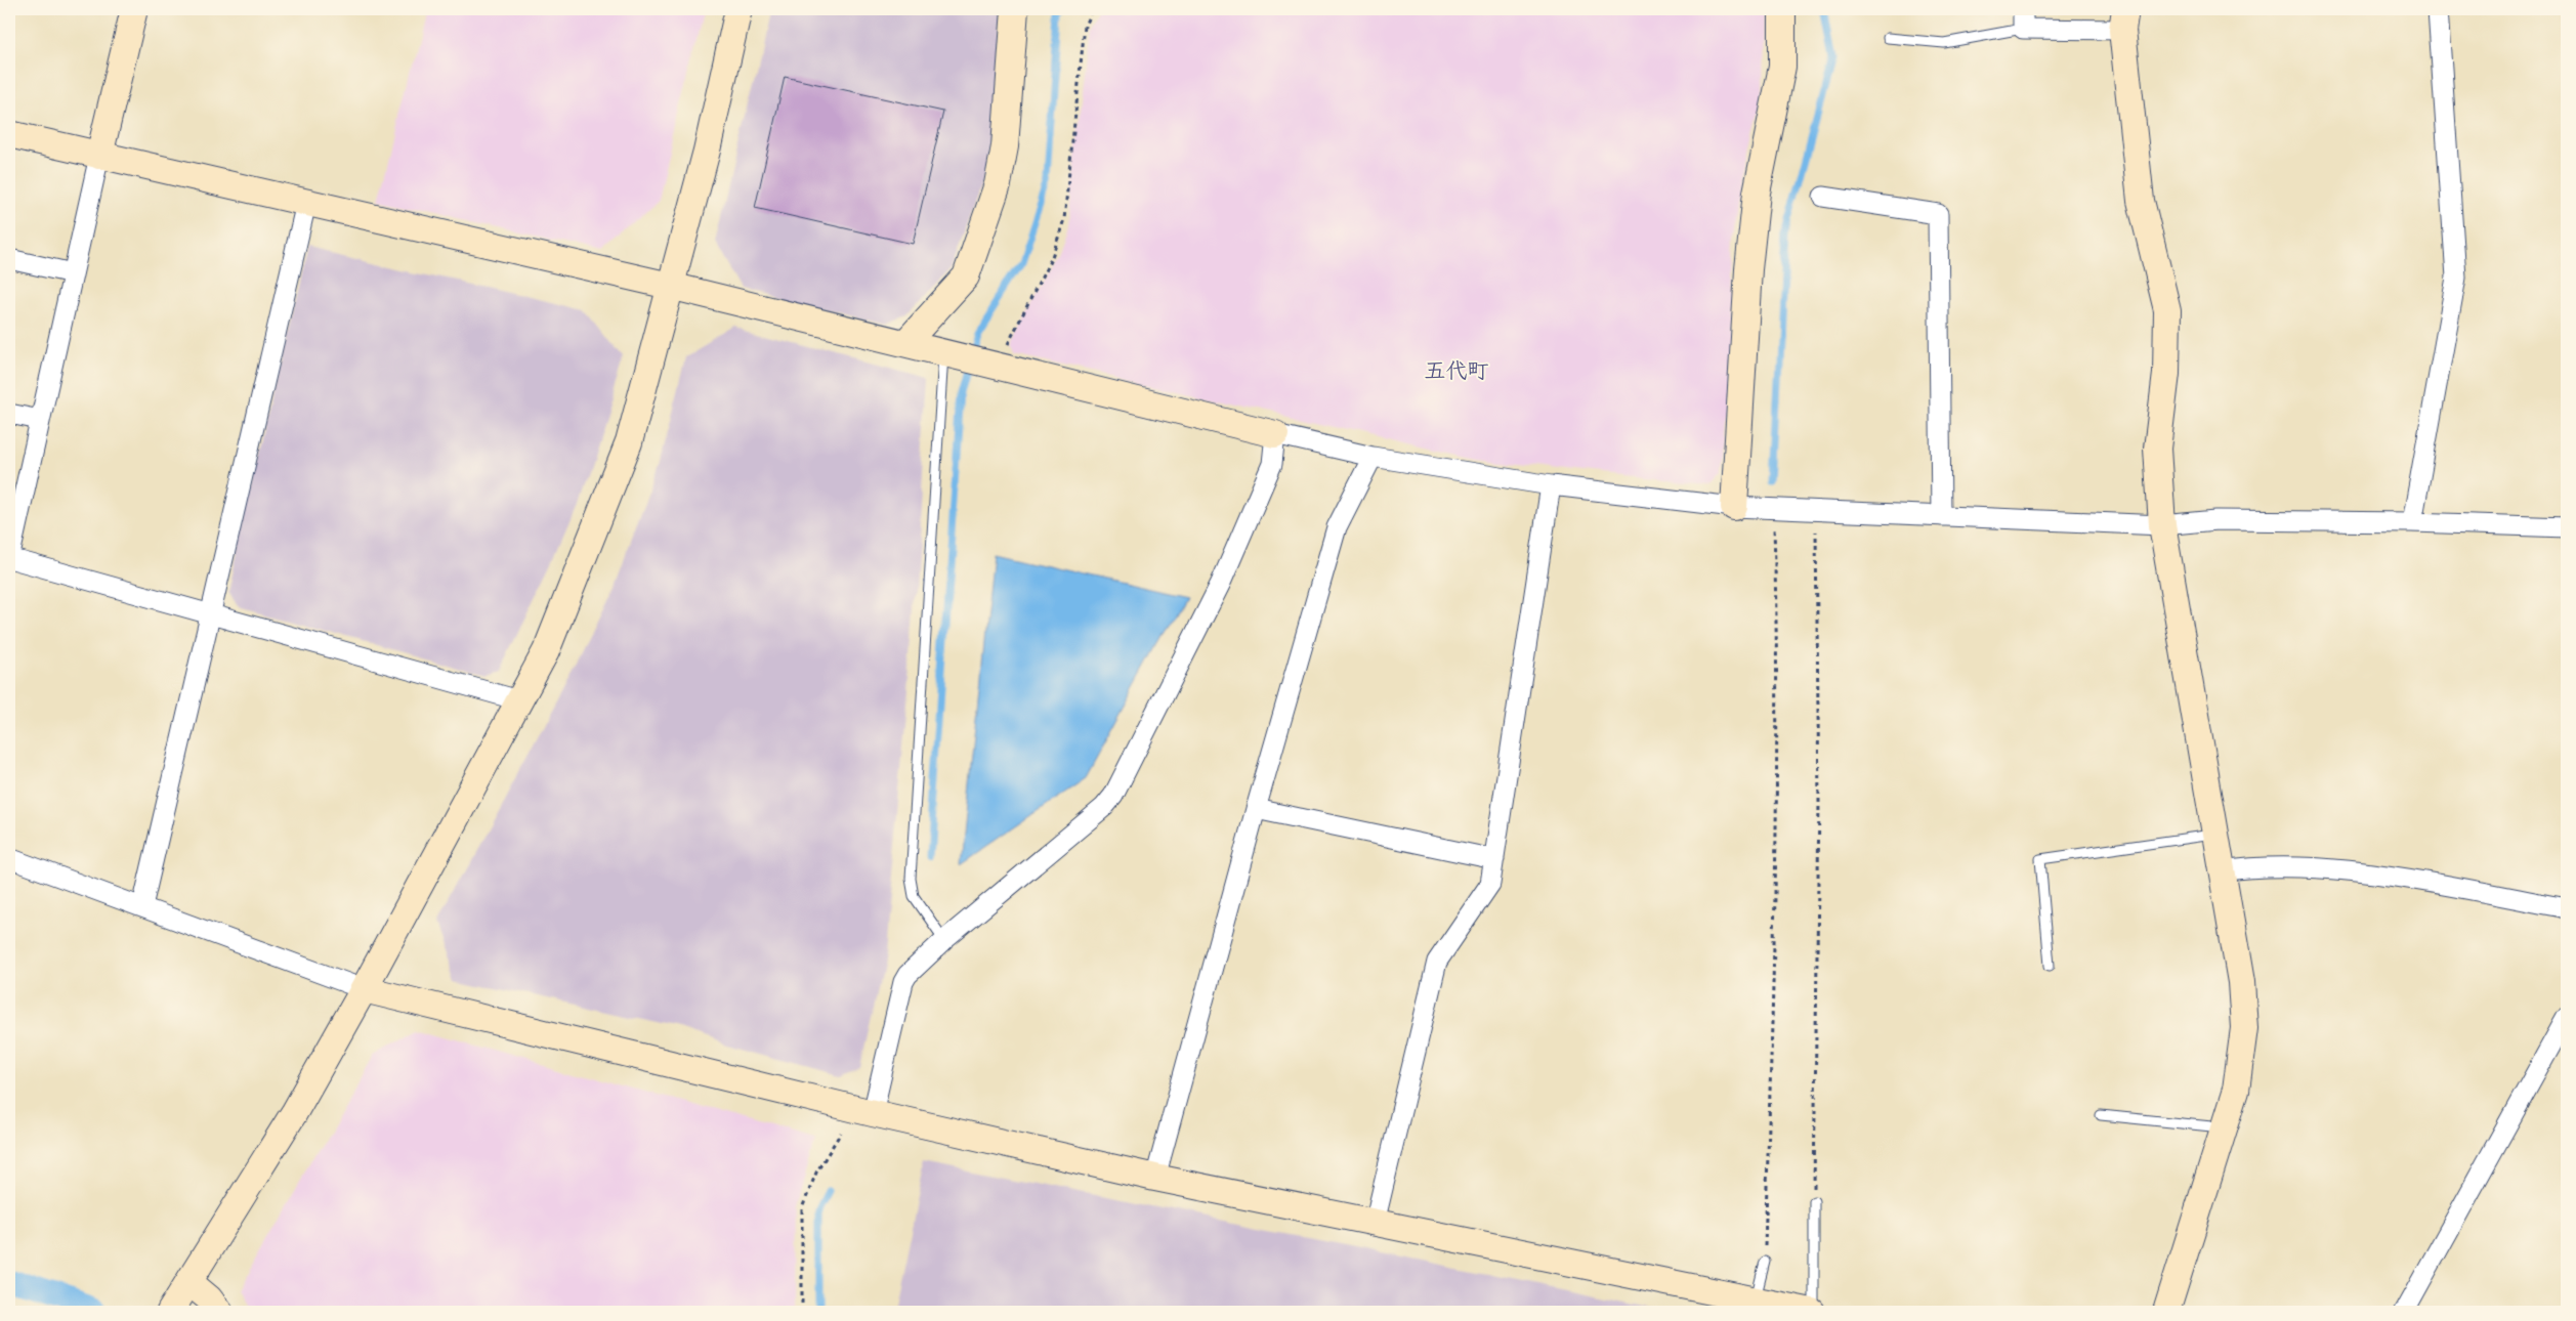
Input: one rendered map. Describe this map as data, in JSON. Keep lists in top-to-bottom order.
{
  "districts": ["五代町"]
}
